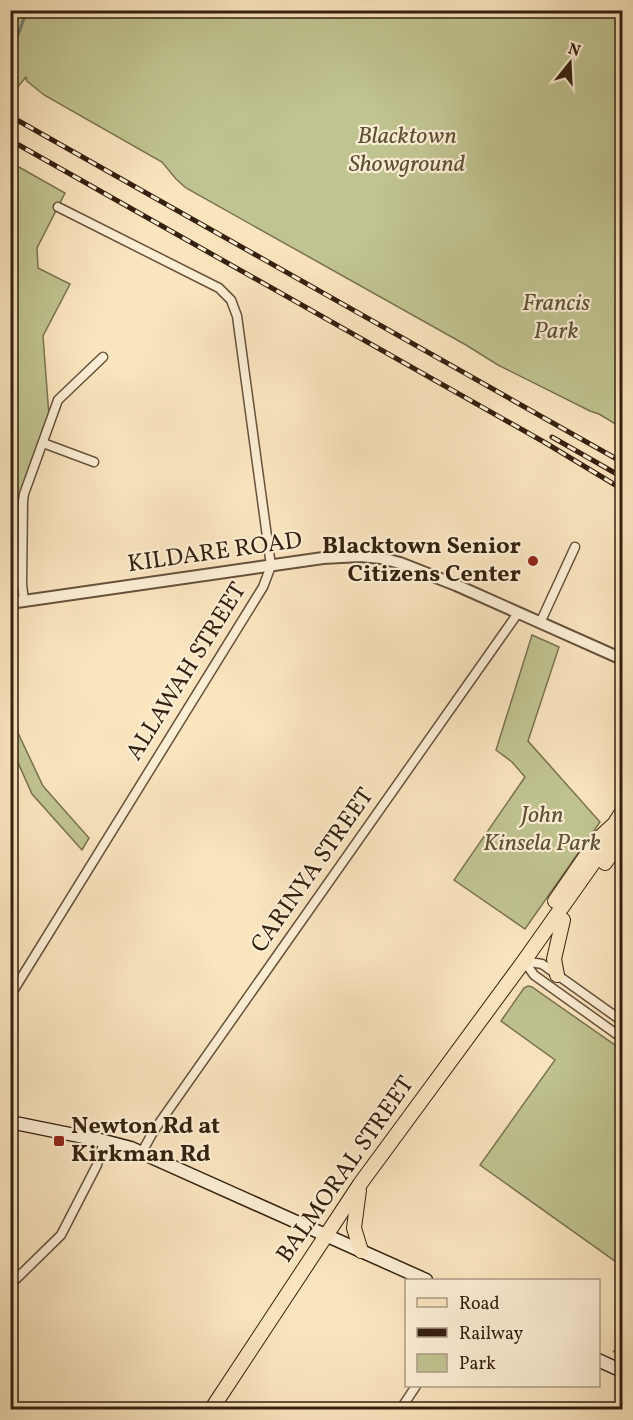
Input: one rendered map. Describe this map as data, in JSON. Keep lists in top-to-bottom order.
{
  "streets": {
    "main road": ["BALMORAL STREET"],
    "street": ["KILDARE ROAD", "ALLAWAH STREET", "CARINYA STREET"]
  },
  "crossings": [
    ["KILDARE ROAD", "ALLAWAH STREET"],
    ["KILDARE ROAD", "CARINYA STREET"]
  ],
  "parks": ["Blacktown Showground", "Francis Park", "John Kinsela Park"],
  "places": {
    "other": ["Blacktown Senior Citizens Center"],
    "transit": ["Newton Rd at Kirkman Rd"]
  },
  "legend": ["Road", "Railway", "Park"],
  "north": "top"
}
